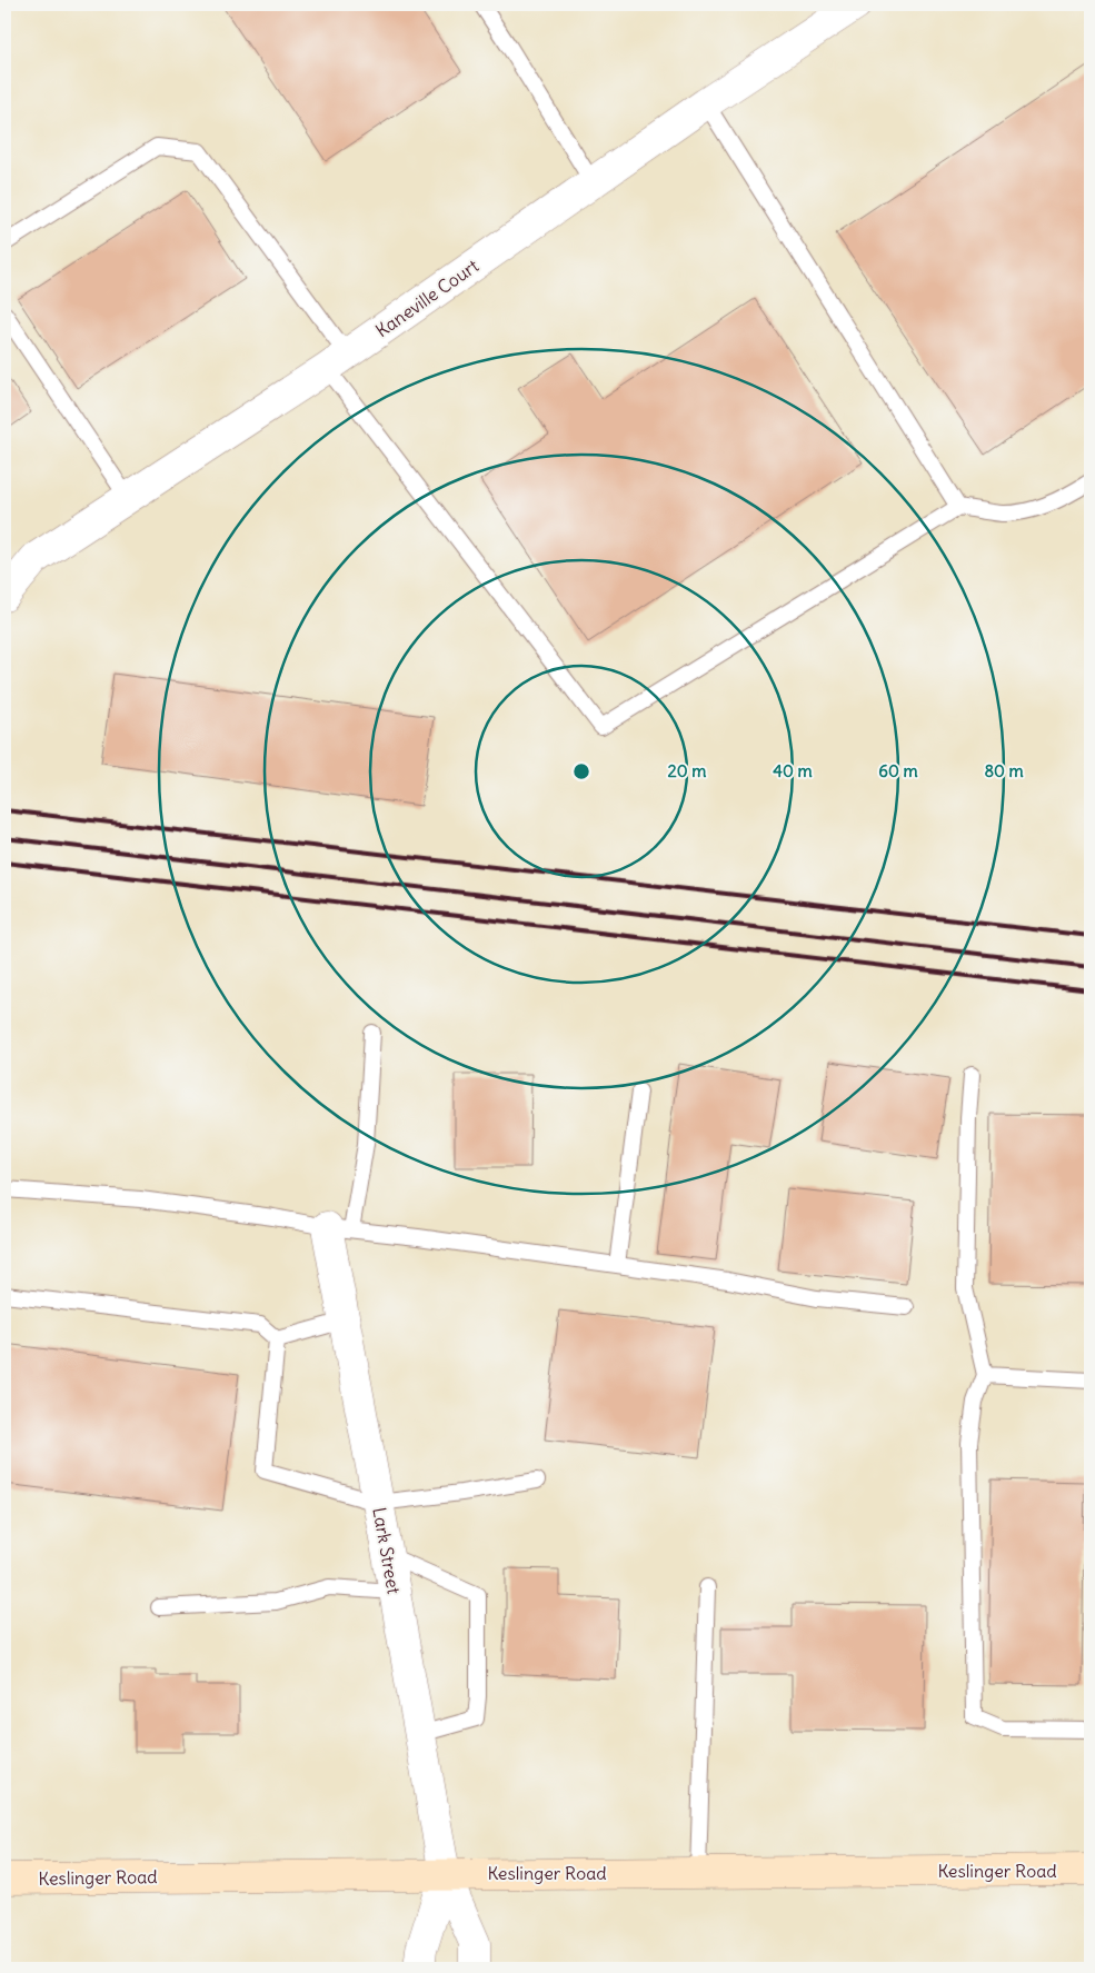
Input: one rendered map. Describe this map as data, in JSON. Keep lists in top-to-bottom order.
{
  "streets": {
    "main road": ["Keslinger Road"],
    "street": ["Kaneville Court", "Lark Street"]
  },
  "crossings": [
    ["Lark Street", "Keslinger Road"]
  ],
  "rings": [
    "20 m",
    "40 m",
    "60 m",
    "80 m"
  ]
}
